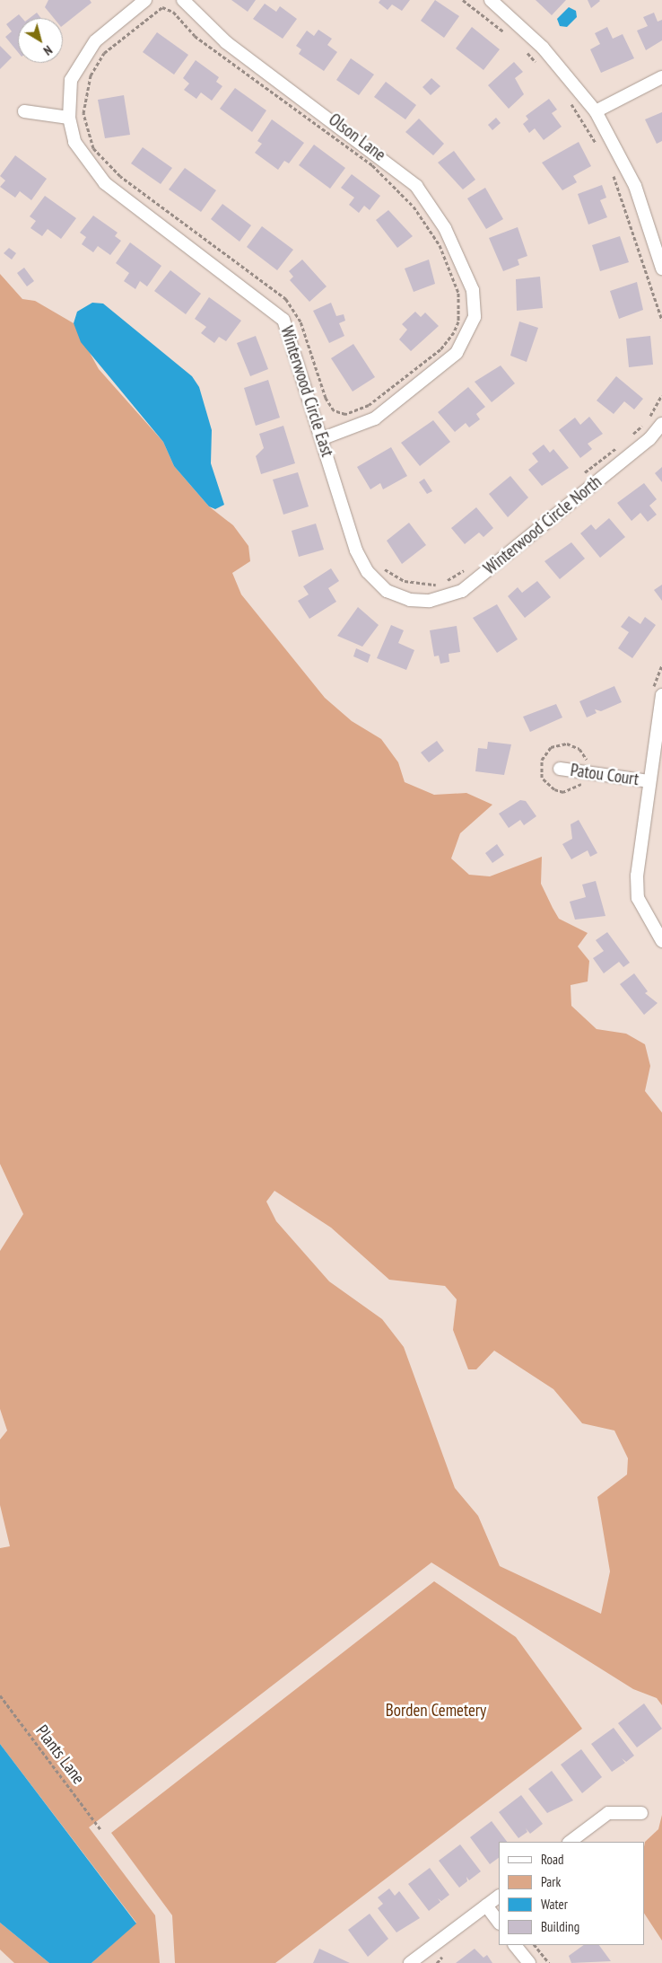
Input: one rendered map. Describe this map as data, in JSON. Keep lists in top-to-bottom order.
{
  "streets": {
    "street": [
      "Olson Lane",
      "Winterwood Circle East",
      "Winterwood Circle North",
      "Patou Court"
    ],
    "path": ["Plants Lane"]
  },
  "crossings": [
    ["Olson Lane", "Winterwood Circle East"],
    ["Winterwood Circle East", "Winterwood Circle North"]
  ],
  "parks": ["Borden Cemetery"],
  "legend": [
    "Road",
    "Park",
    "Water",
    "Building"
  ],
  "north": "bottom right"
}
